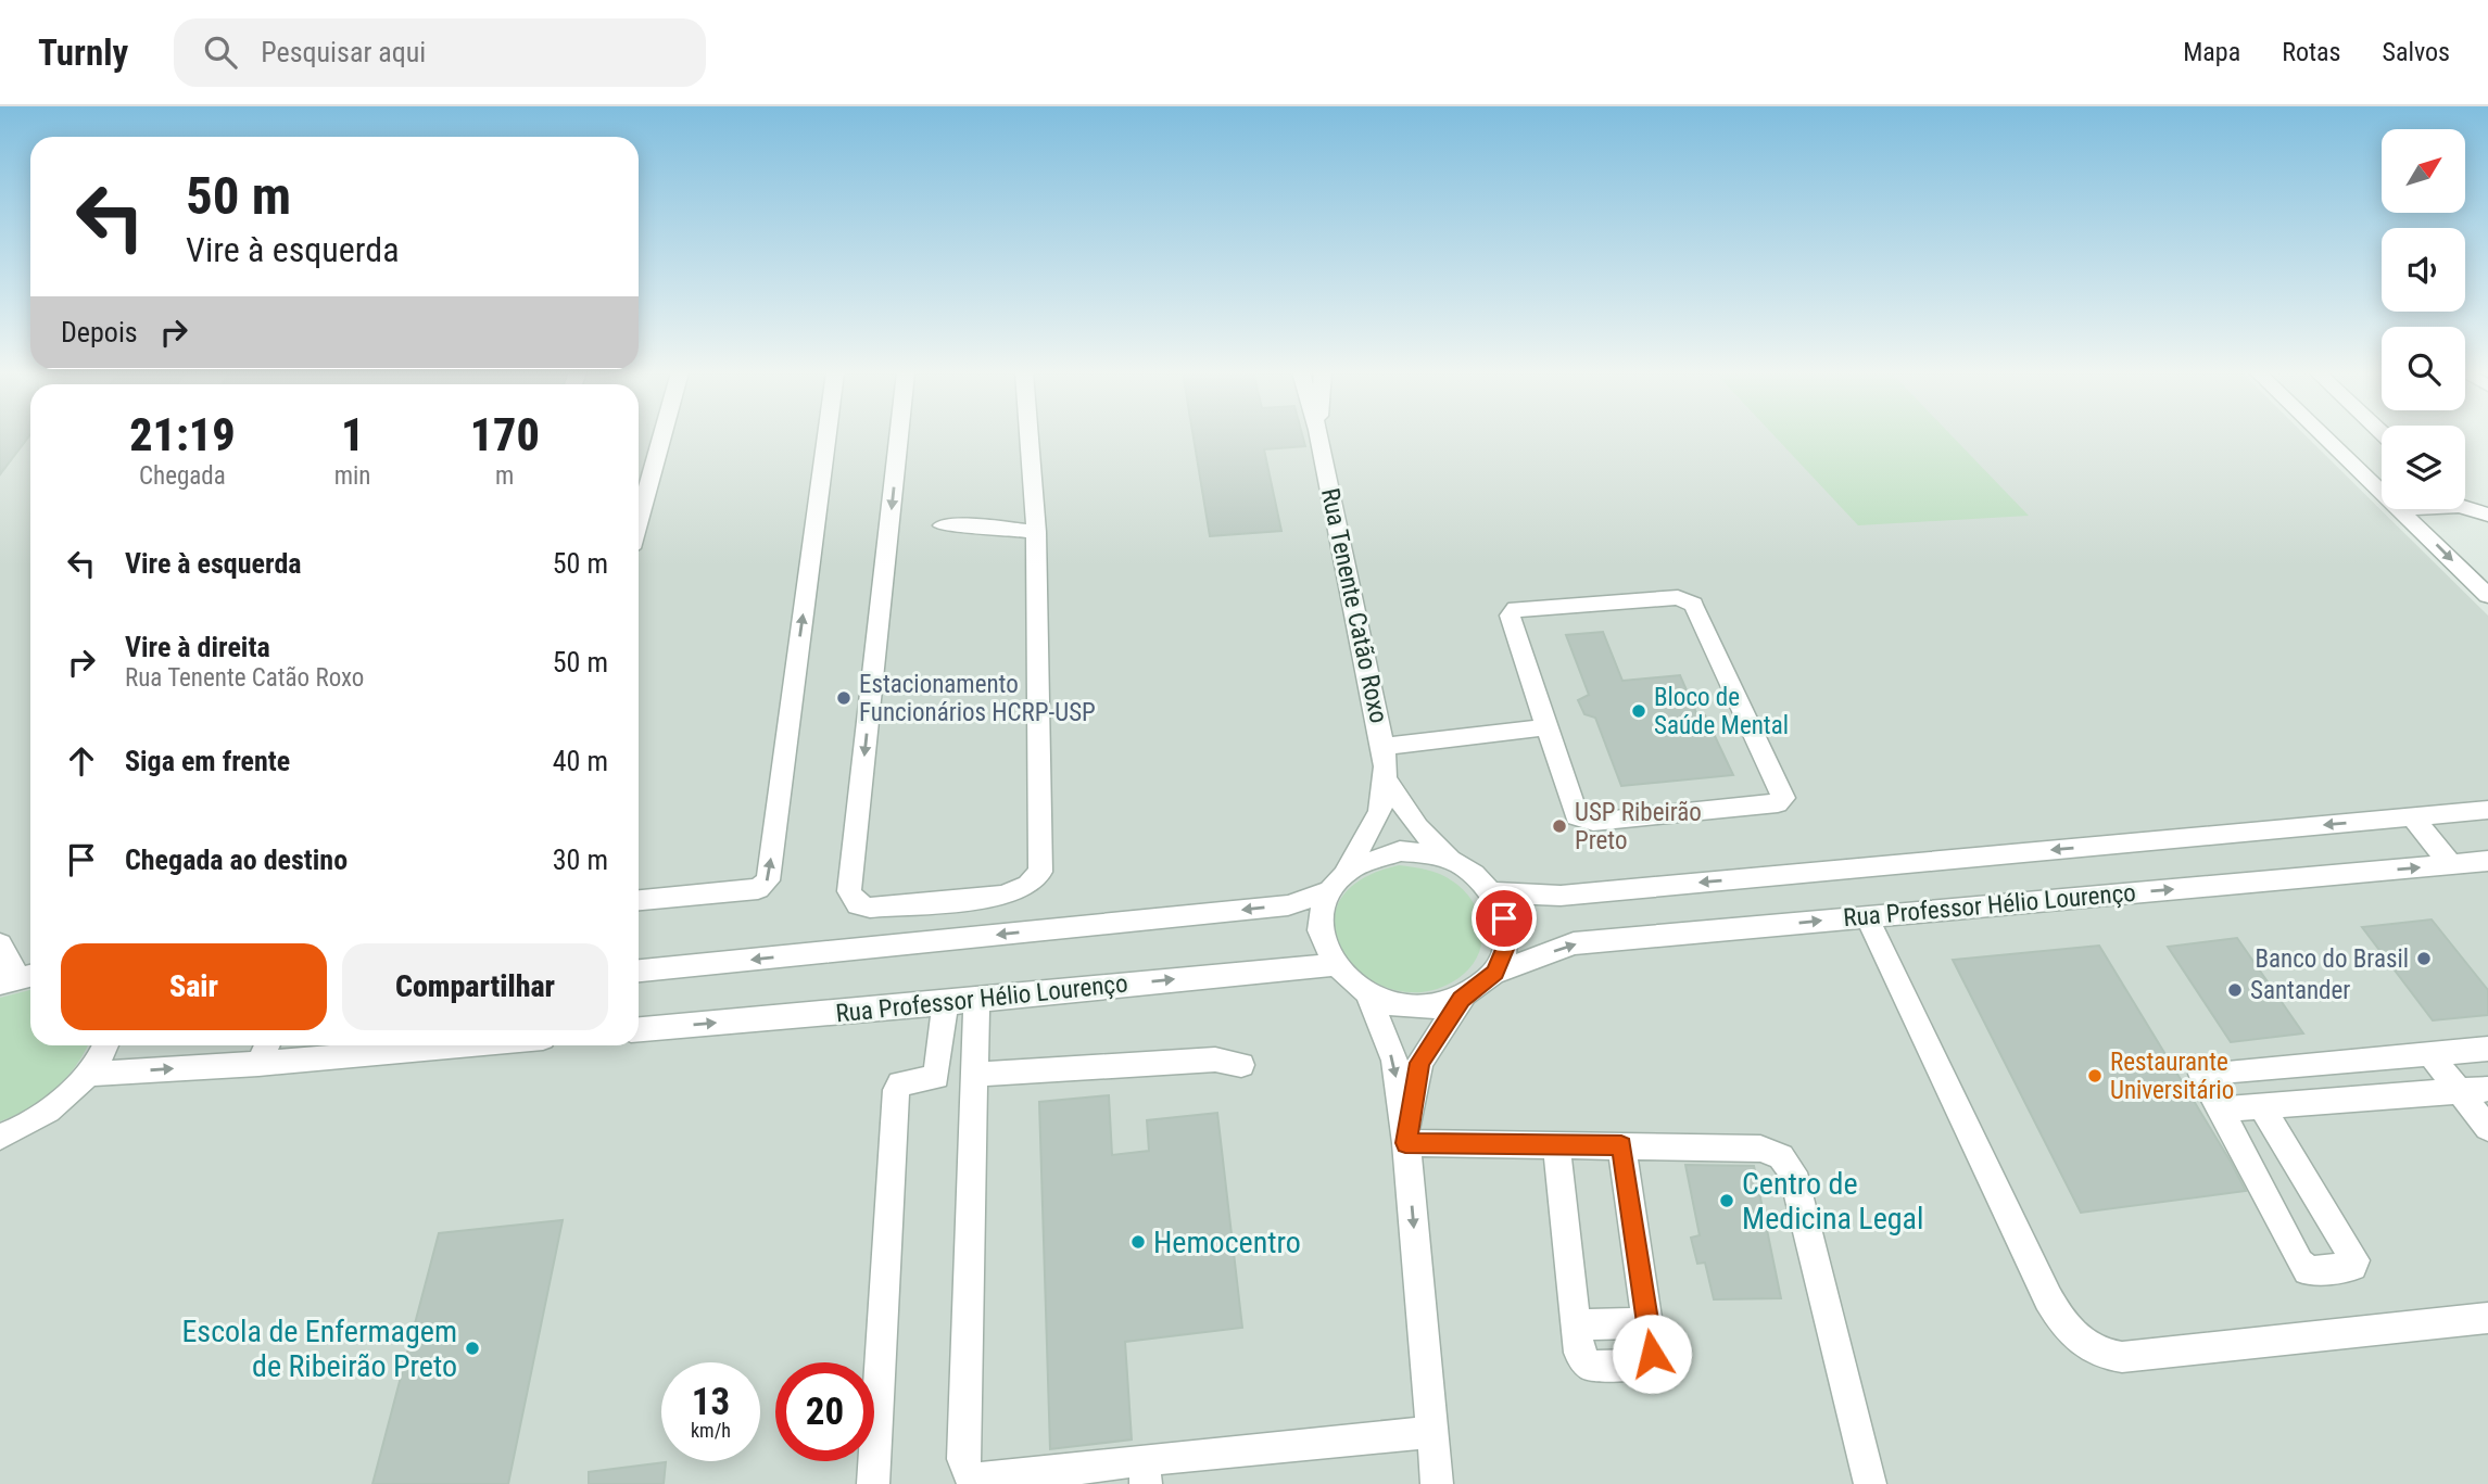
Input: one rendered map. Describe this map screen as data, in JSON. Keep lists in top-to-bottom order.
{
  "streets": {
    "street": ["Rua Tenente Catão Roxo", "Rua Professor Hélio Lourenço"]
  },
  "crossings": [
    ["Rua Tenente Catão Roxo", "Rua Professor Hélio Lourenço"]
  ],
  "places": [
    "Estacionamento Funcionários HCRP-USP",
    "Bloco de Saúde Mental",
    "USP Ribeirão Preto",
    "Banco do Brasil",
    "Santander",
    "Restaurante Universitário",
    "Centro de Medicina Legal",
    "Hemocentro",
    "Escola de Enfermagem de Ribeirão Preto"
  ],
  "north": "top right",
  "page": {
    "header": "Turnly",
    "search": "Pesquisar aqui",
    "nav": ["Mapa", "Rotas", "Salvos"],
    "turn": ["50 m", "Vire à esquerda"],
    "then": "Depois",
    "eta": [
      "21:19",
      "Chegada",
      "1",
      "min",
      "170",
      "m"
    ],
    "list": [
      {
        "name": "Vire à esquerda",
        "value": "50 m"
      },
      {
        "name": "Vire à direita",
        "note": "Rua Tenente Catão Roxo",
        "value": "50 m"
      },
      {
        "name": "Siga em frente",
        "value": "40 m"
      },
      {
        "name": "Chegada ao destino",
        "value": "30 m"
      }
    ],
    "buttons": ["Sair", "Compartilhar"],
    "speed": "13 km/h",
    "limit": "20"
  }
}
